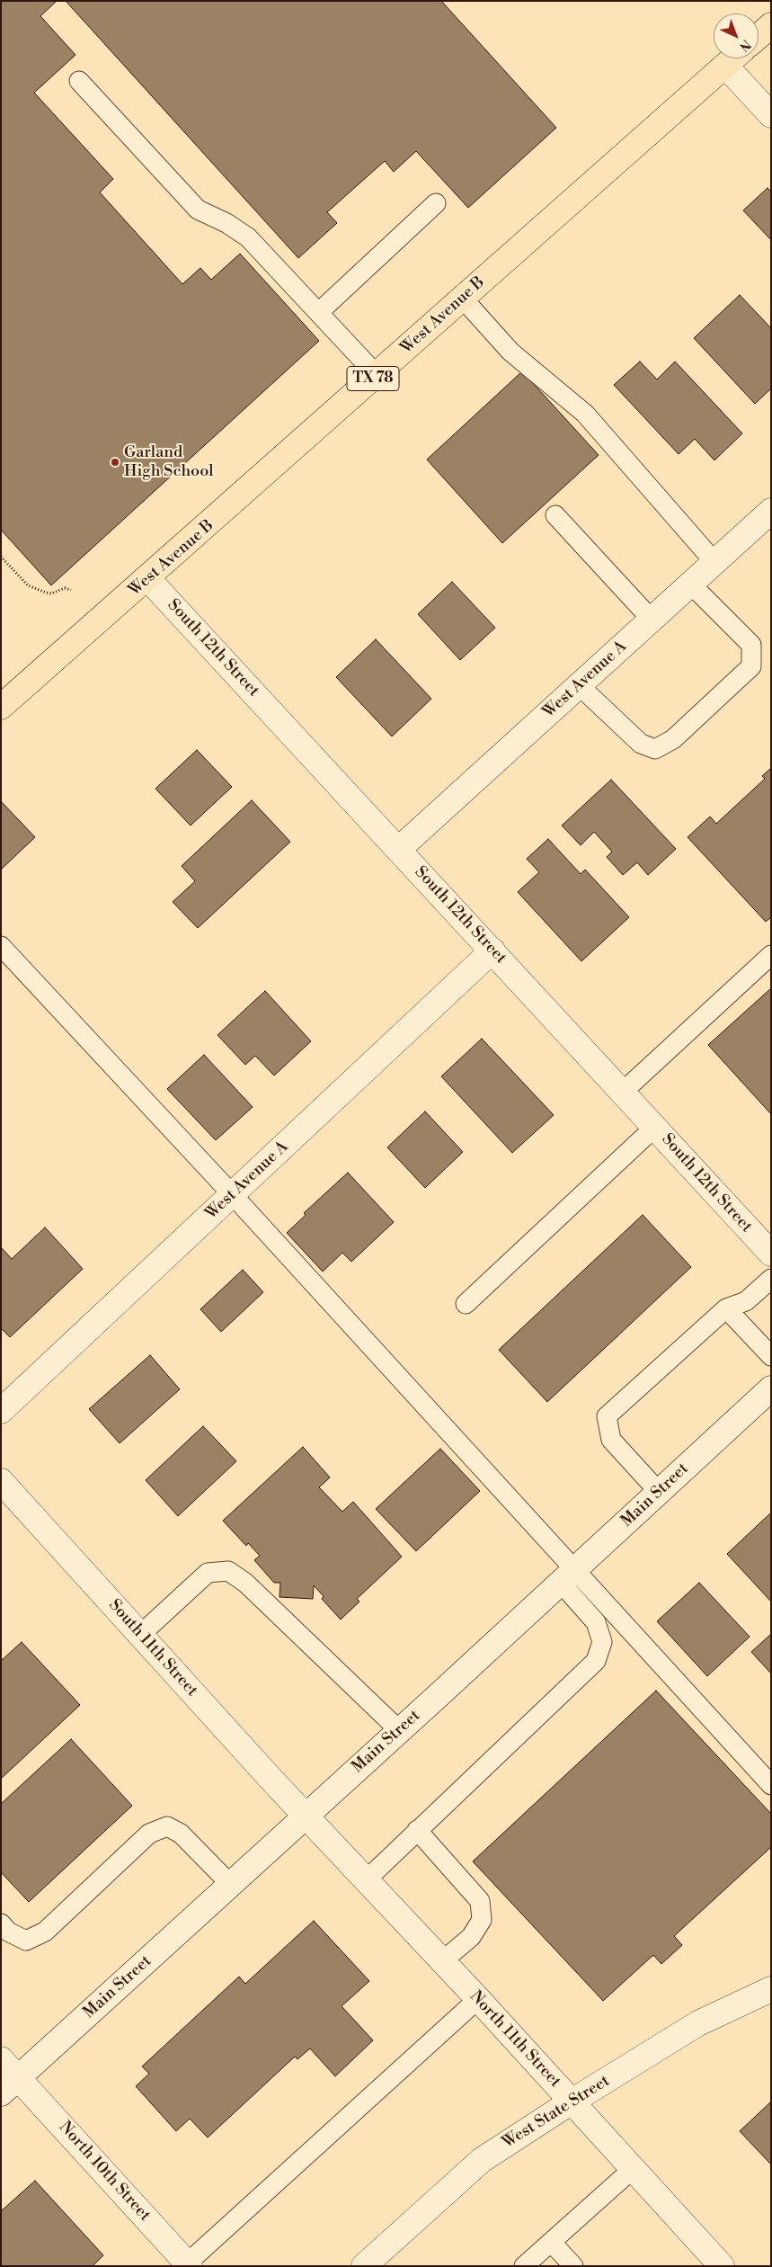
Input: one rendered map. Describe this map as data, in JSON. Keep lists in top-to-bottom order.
{
  "streets": {
    "main road": ["West Avenue B", "TX 78"],
    "street": [
      "South 12th Street",
      "West Avenue A",
      "Main Street",
      "South 11th Street",
      "North 11th Street",
      "West State Street",
      "North 10th Street"
    ]
  },
  "crossings": [
    ["West Avenue B", "South 12th Street"],
    ["South 12th Street", "West Avenue A"],
    ["Main Street", "South 11th Street"],
    ["Main Street", "North 11th Street"],
    ["Main Street", "North 10th Street"],
    ["South 11th Street", "North 11th Street"],
    ["North 11th Street", "West State Street"]
  ],
  "places": ["Garland High School"],
  "north": "bottom right"
}
